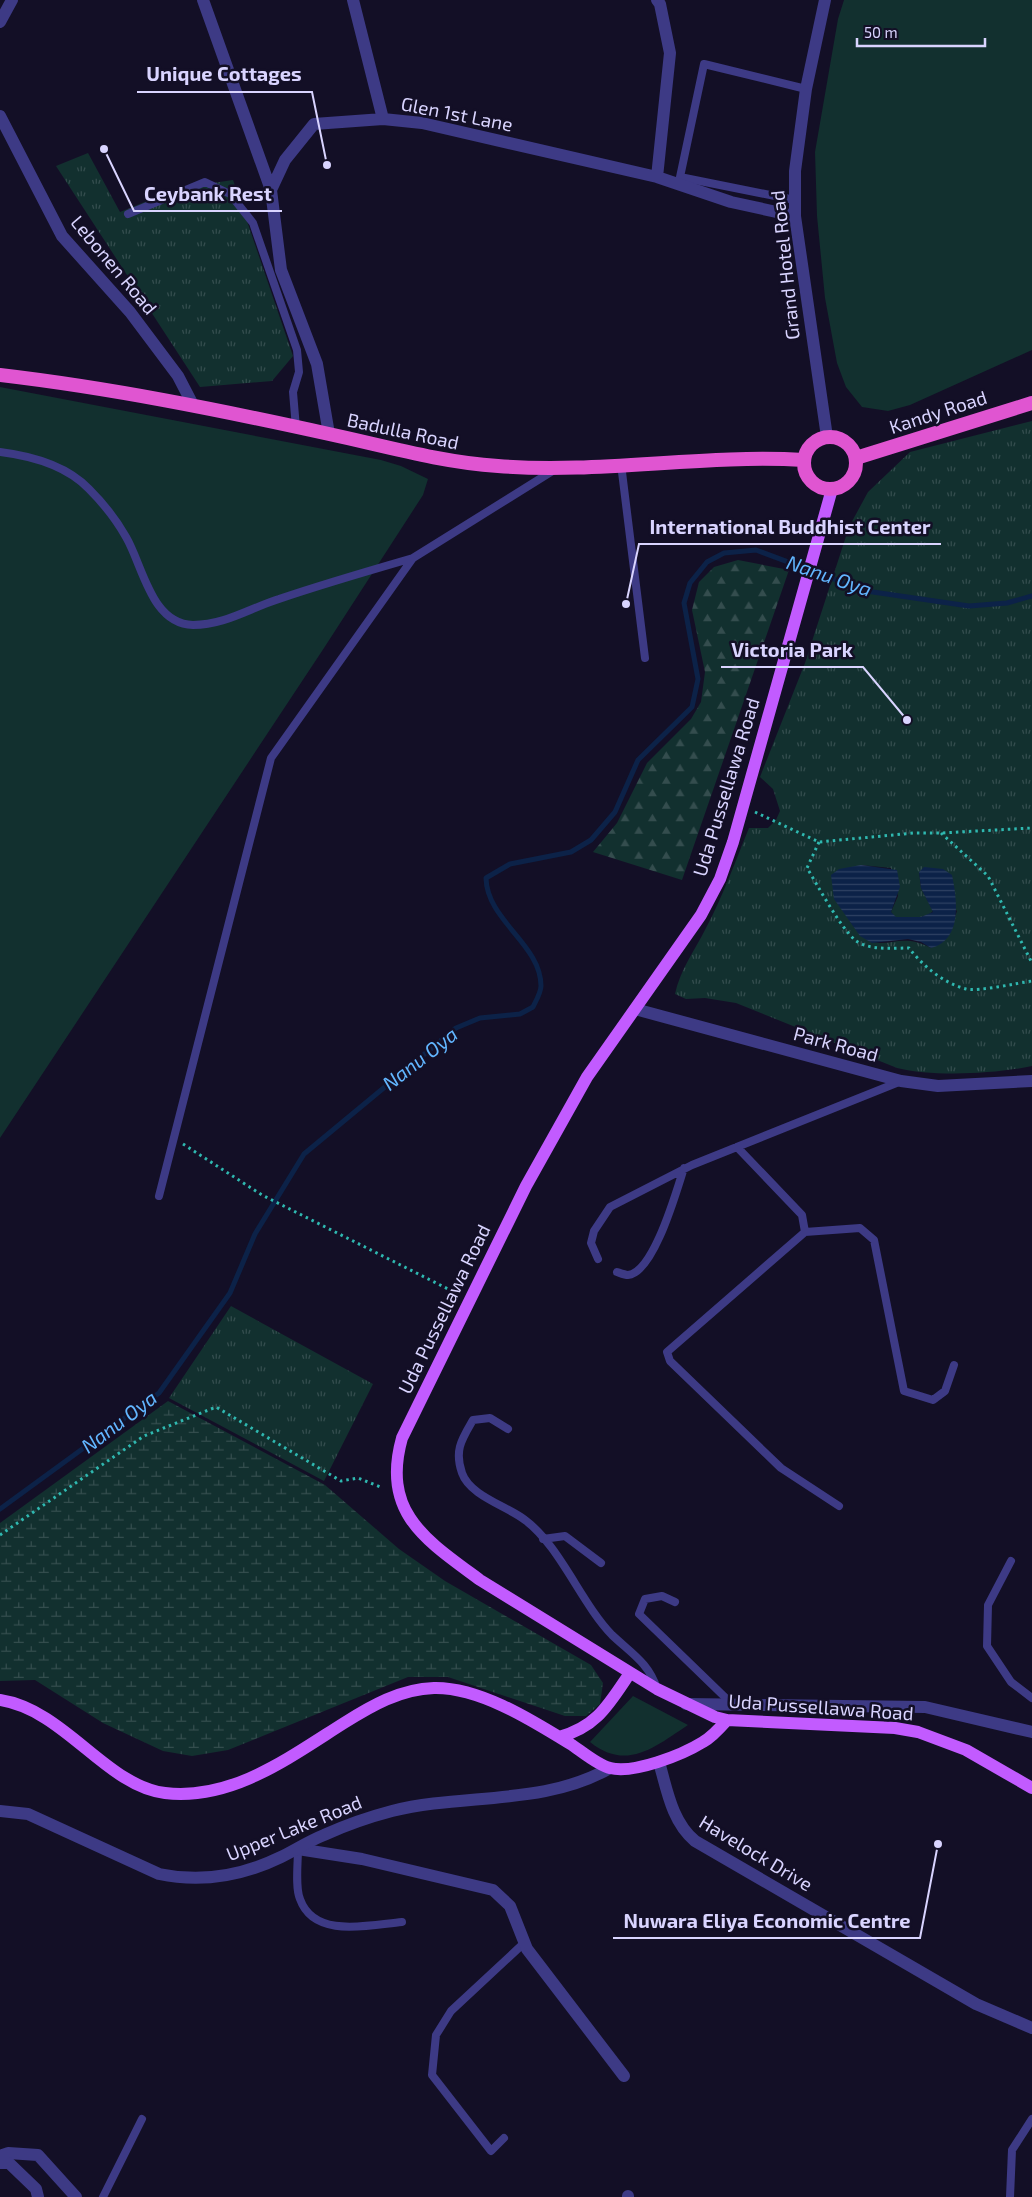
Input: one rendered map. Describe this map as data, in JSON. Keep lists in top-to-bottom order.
{
  "streets": {
    "highway": ["Kandy Road", "Badulla Road"],
    "main road": ["Uda Pussellawa Road"],
    "street": [
      "Glen 1st Lane",
      "Lebonen Road",
      "Grand Hotel Road",
      "Park Road",
      "Upper Lake Road",
      "Havelock Drive"
    ]
  },
  "crossings": [
    ["Glen 1st Lane", "Grand Hotel Road"],
    ["Lebonen Road", "Badulla Road"],
    ["Grand Hotel Road", "Kandy Road"],
    ["Grand Hotel Road", "Badulla Road"],
    ["Grand Hotel Road", "Uda Pussellawa Road"],
    ["Kandy Road", "Badulla Road"],
    ["Kandy Road", "Uda Pussellawa Road"],
    ["Badulla Road", "Uda Pussellawa Road"],
    ["Uda Pussellawa Road", "Park Road"]
  ],
  "water": ["Nanu Oya"],
  "places": [
    "Ceybank Rest",
    "Unique Cottages",
    "International Buddhist Center",
    "Victoria Park",
    "Nuwara Eliya Economic Centre"
  ],
  "scale_bar": "50 m"
}
